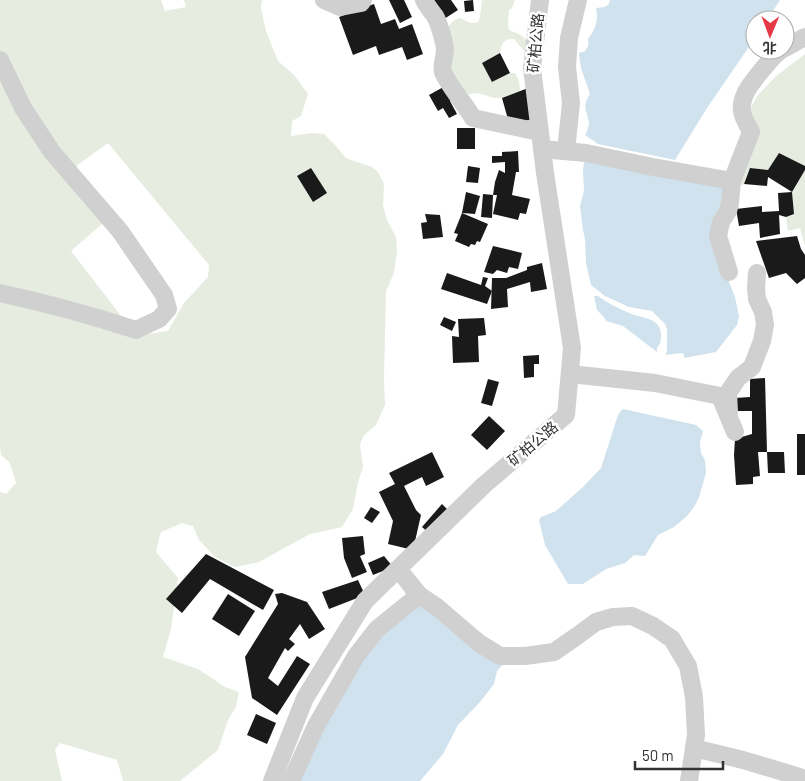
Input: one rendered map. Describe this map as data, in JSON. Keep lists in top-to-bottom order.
{
  "streets": {
    "street": ["矿柏公路"]
  },
  "scale_bar": "50 m",
  "north": "bottom"
}
